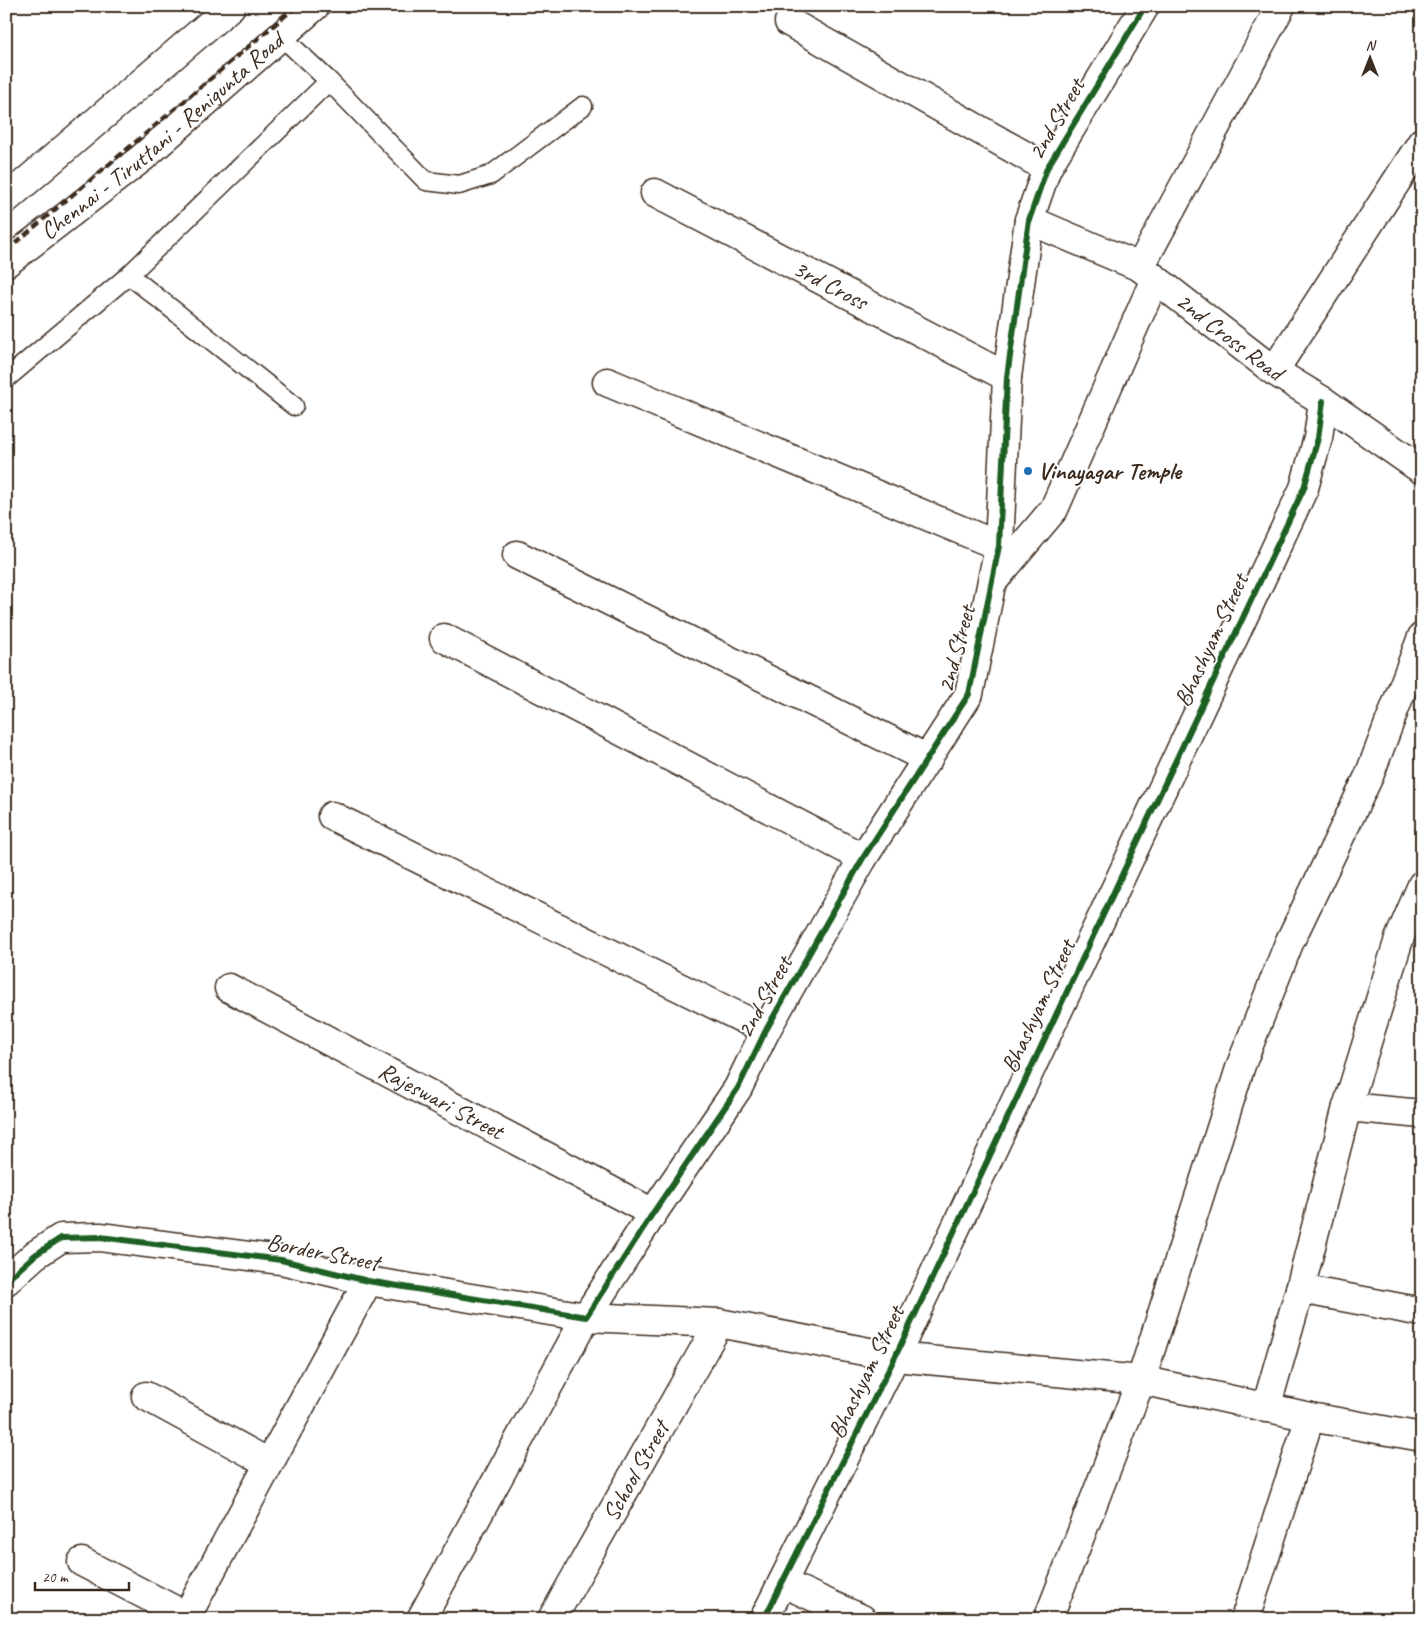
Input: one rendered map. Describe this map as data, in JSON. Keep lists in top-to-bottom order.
{
  "streets": {
    "main road": [
      "2nd Street",
      "Chennai - Tiruttani - Renigunta Road",
      "3rd Cross",
      "2nd Cross Road",
      "Bhashyam Street",
      "Rajeswari Street",
      "Border Street",
      "School Street"
    ]
  },
  "crossings": [
    ["2nd Street", "3rd Cross"],
    ["2nd Street", "2nd Cross Road"],
    ["2nd Street", "Rajeswari Street"],
    ["2nd Street", "Border Street"],
    ["2nd Cross Road", "Bhashyam Street"],
    ["Bhashyam Street", "Border Street"],
    ["Border Street", "School Street"]
  ],
  "places": ["Vinayagar Temple"],
  "scale_bar": "20 m",
  "north": "top"
}
